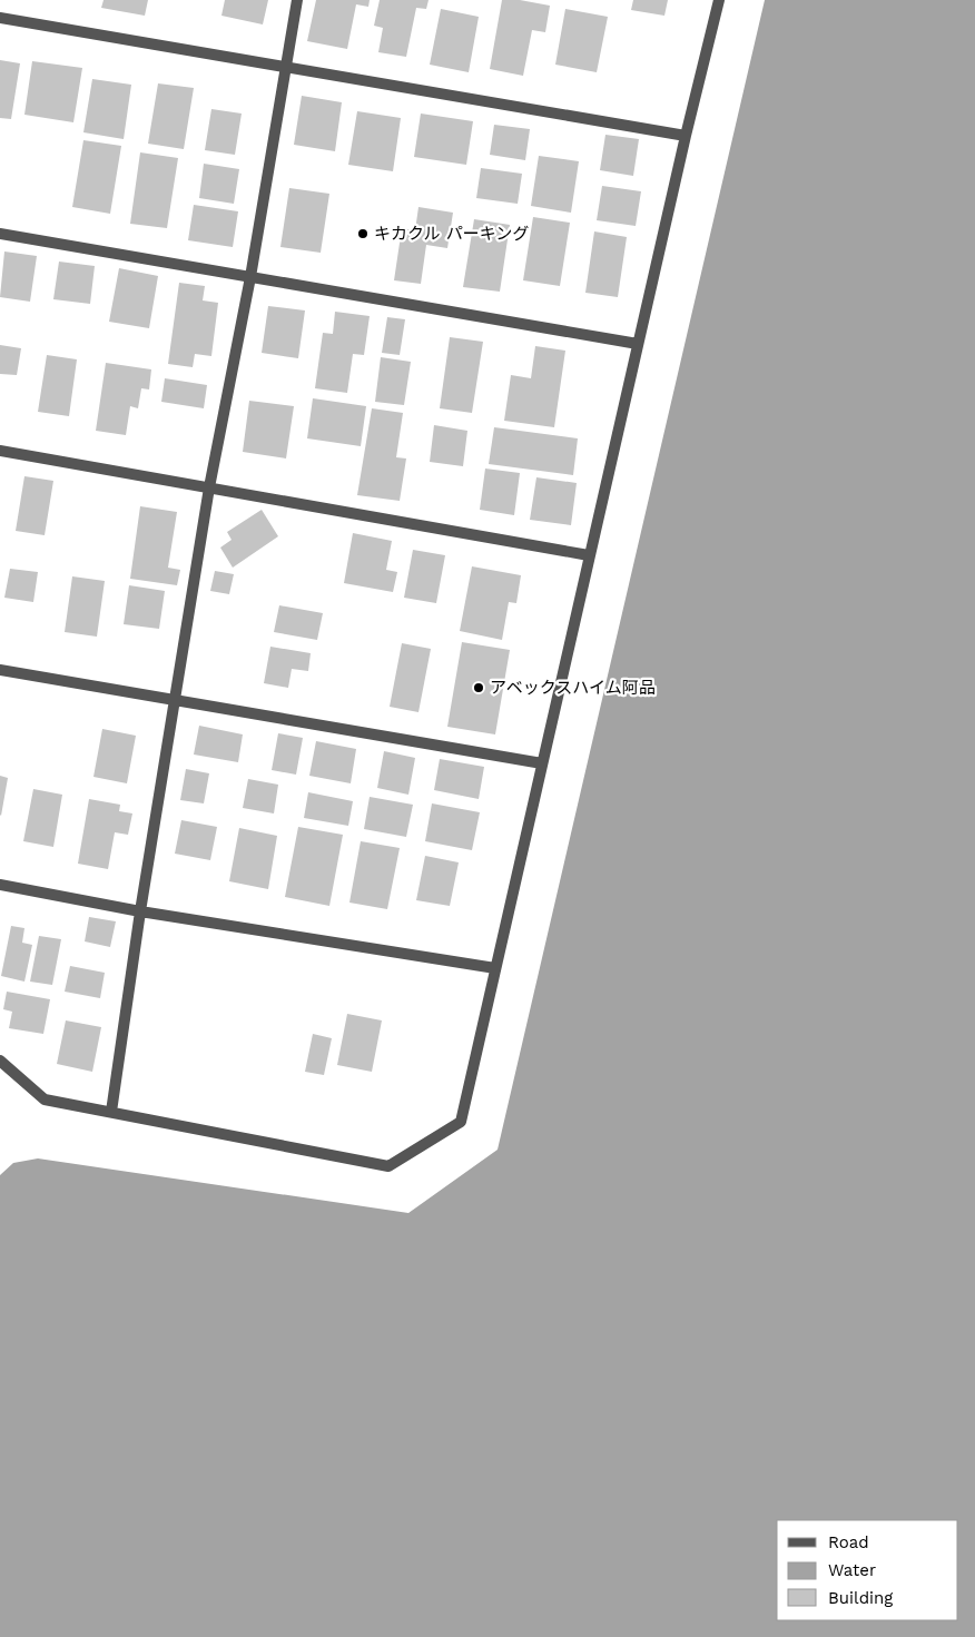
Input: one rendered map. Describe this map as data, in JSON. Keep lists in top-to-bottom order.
{
  "places": ["キカクル パーキング", "アベックスハイム阿品"],
  "legend": ["Road", "Water", "Building"]
}
